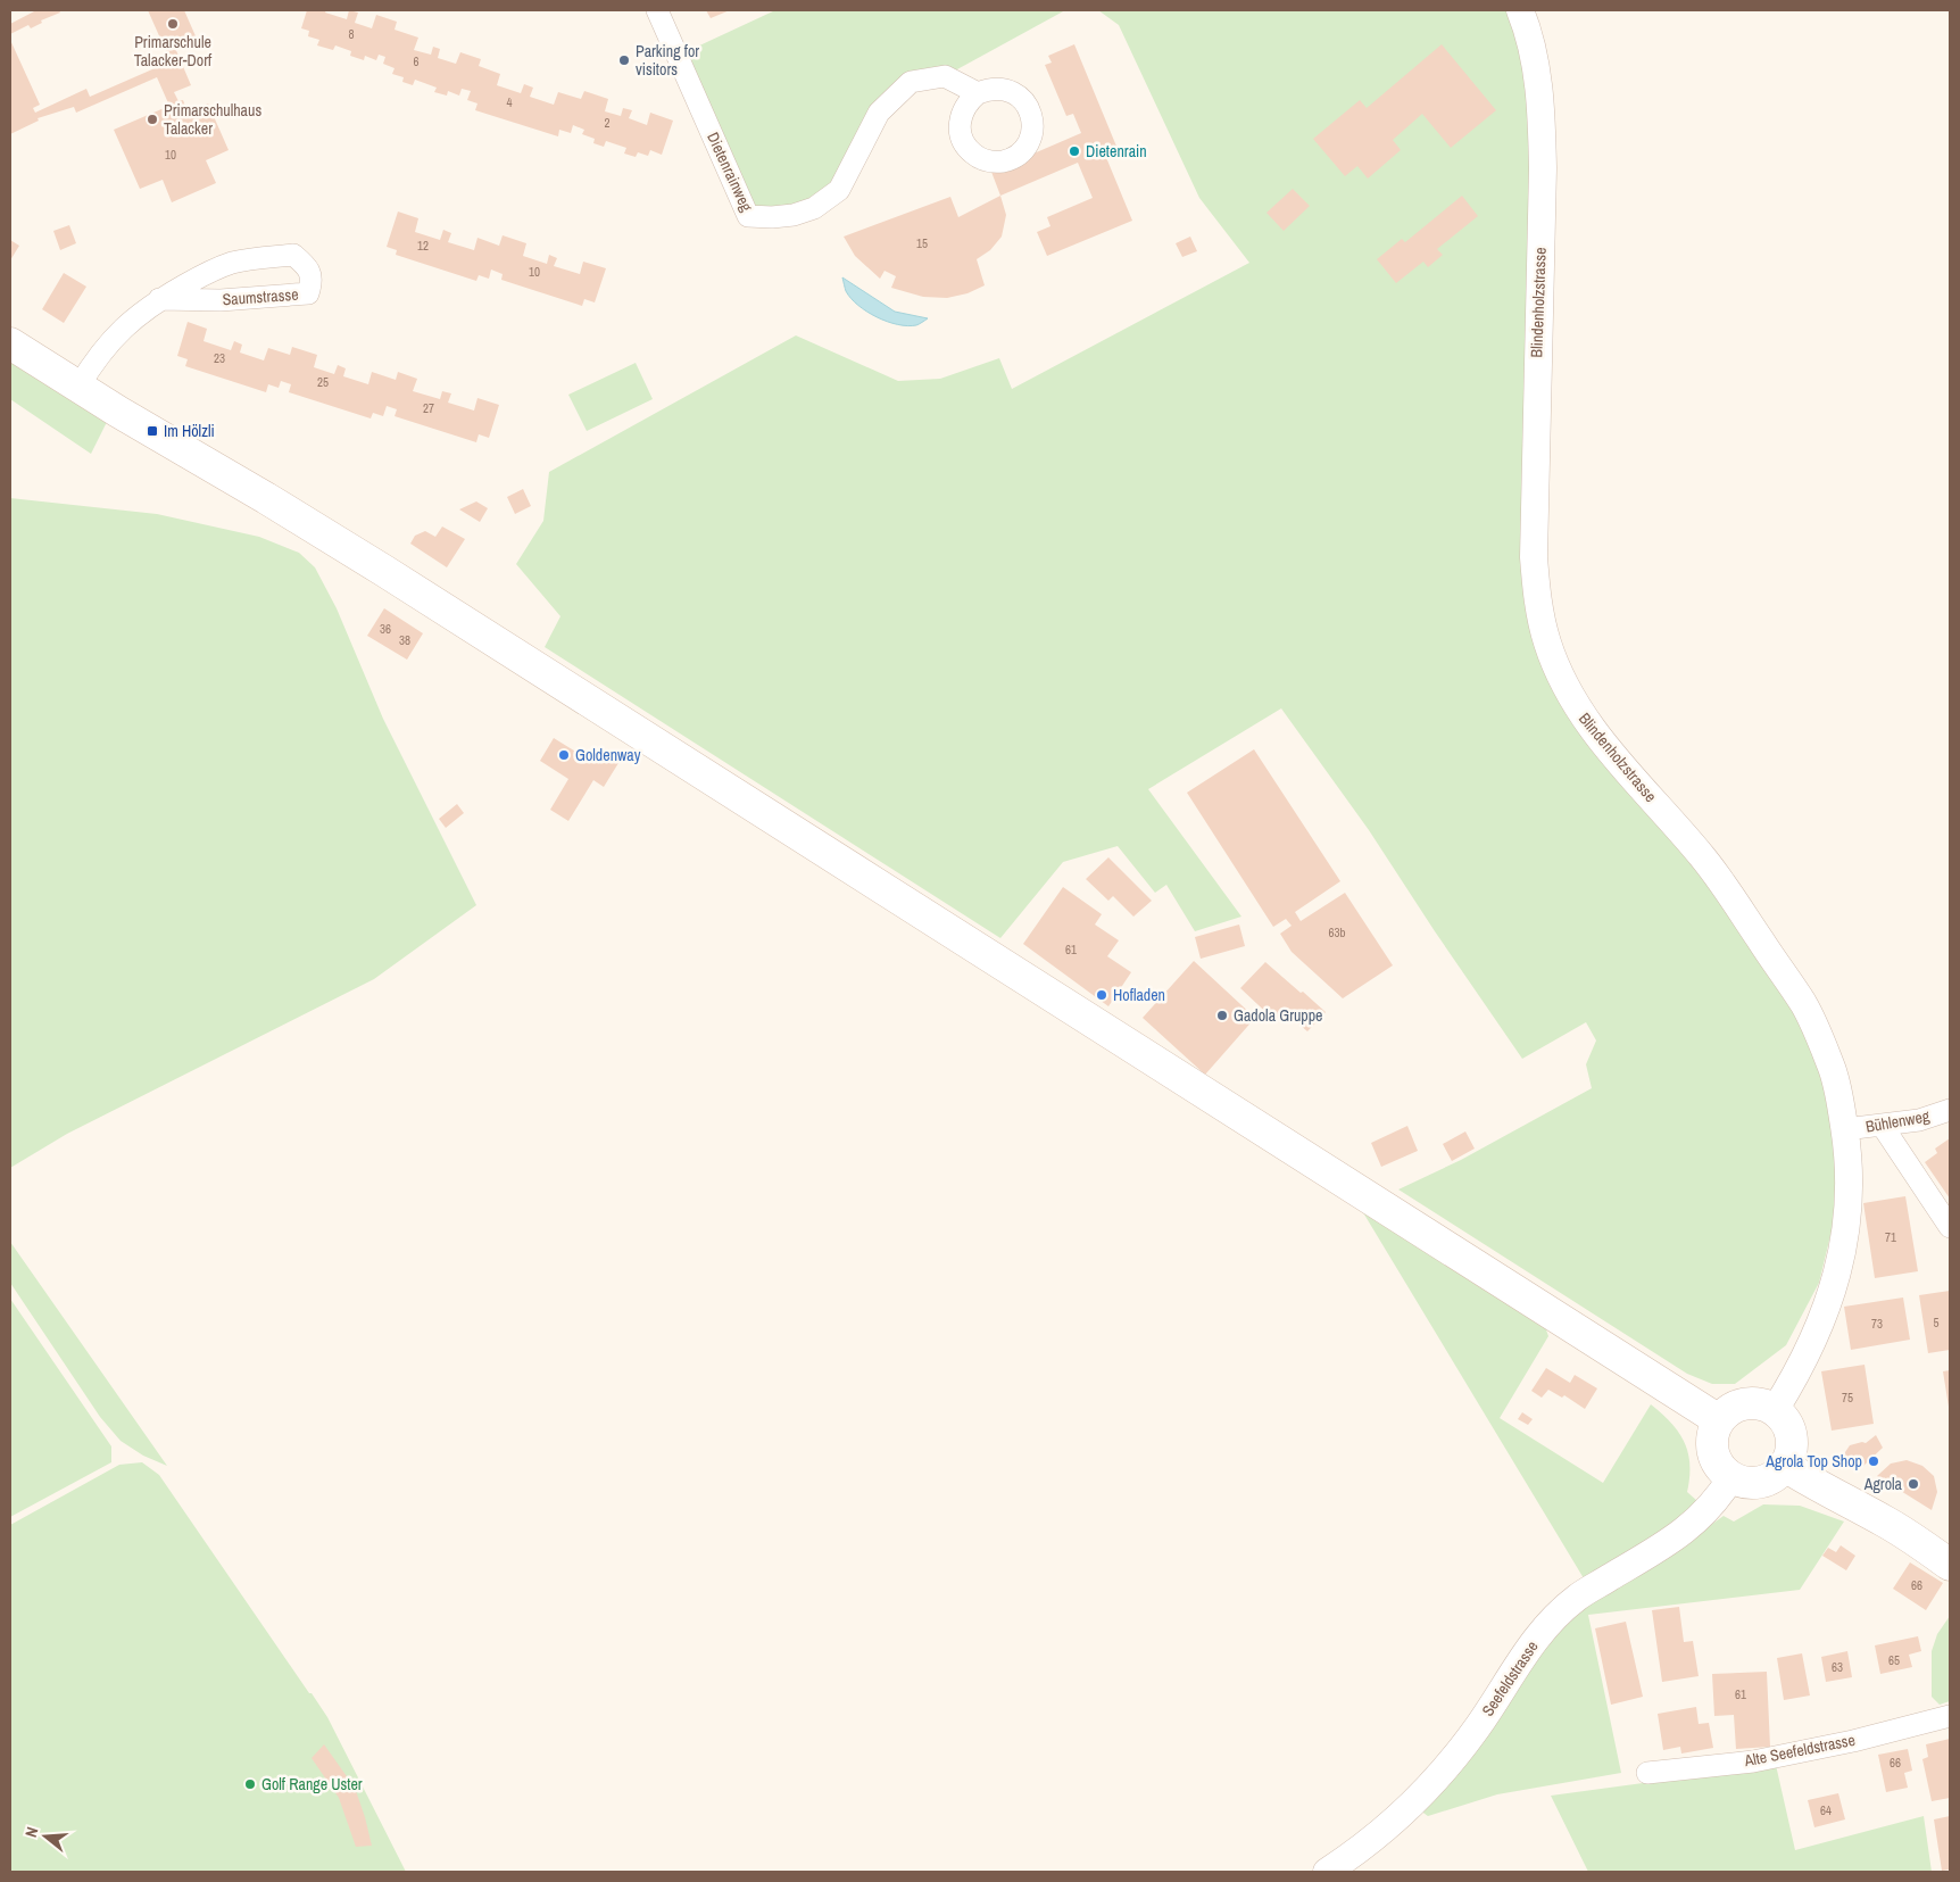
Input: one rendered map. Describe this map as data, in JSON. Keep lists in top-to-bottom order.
{
  "streets": {
    "street": [
      "Dietenrainweg",
      "Saumstrasse",
      "Blindenholzstrasse",
      "Bühlenweg",
      "Seefeldstrasse",
      "Alte Seefeldstrasse"
    ]
  },
  "crossings": [
    ["Blindenholzstrasse", "Bühlenweg"],
    ["Blindenholzstrasse", "Seefeldstrasse"]
  ],
  "places": {
    "other": [
      "Primarschule Talacker-Dorf",
      "Parking for visitors",
      "Primarschulhaus Talacker",
      "Dietenrain",
      "Goldenway",
      "Hofladen",
      "Gadola Gruppe",
      "Agrola Top Shop",
      "Agrola",
      "Golf Range Uster"
    ],
    "transit": ["Im Hölzli"]
  },
  "house_numbers": [
    "8",
    "6",
    "4",
    "2",
    "10",
    "15",
    "12",
    "10",
    "23",
    "25",
    "27",
    "36",
    "38",
    "63b",
    "61",
    "71",
    "5",
    "73",
    "75",
    "66",
    "65",
    "63",
    "61",
    "66",
    "64"
  ],
  "north": "left"
}
